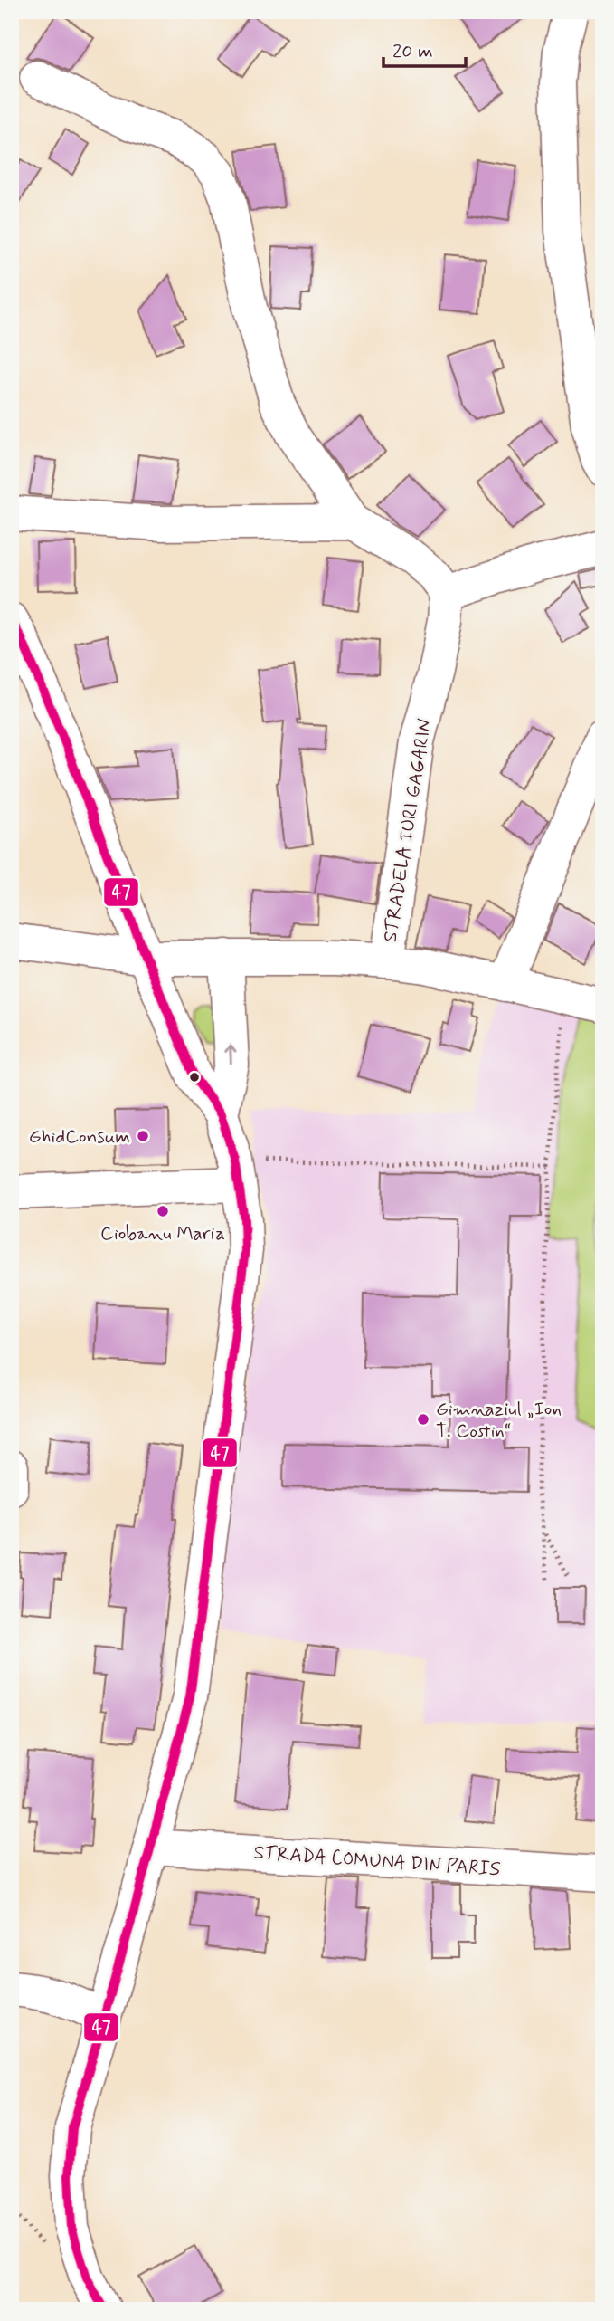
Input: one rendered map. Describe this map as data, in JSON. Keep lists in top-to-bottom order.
{
  "streets": {
    "street": ["STRADELA IURI GAGARIN", "STRADA COMUNA DIN PARIS"]
  },
  "places": ["GhidConsum", "Ciobanu Maria", "Gimnaziul „Ion T. Costin“"],
  "lines": ["transit line 47"],
  "scale_bar": "20 m"
}
